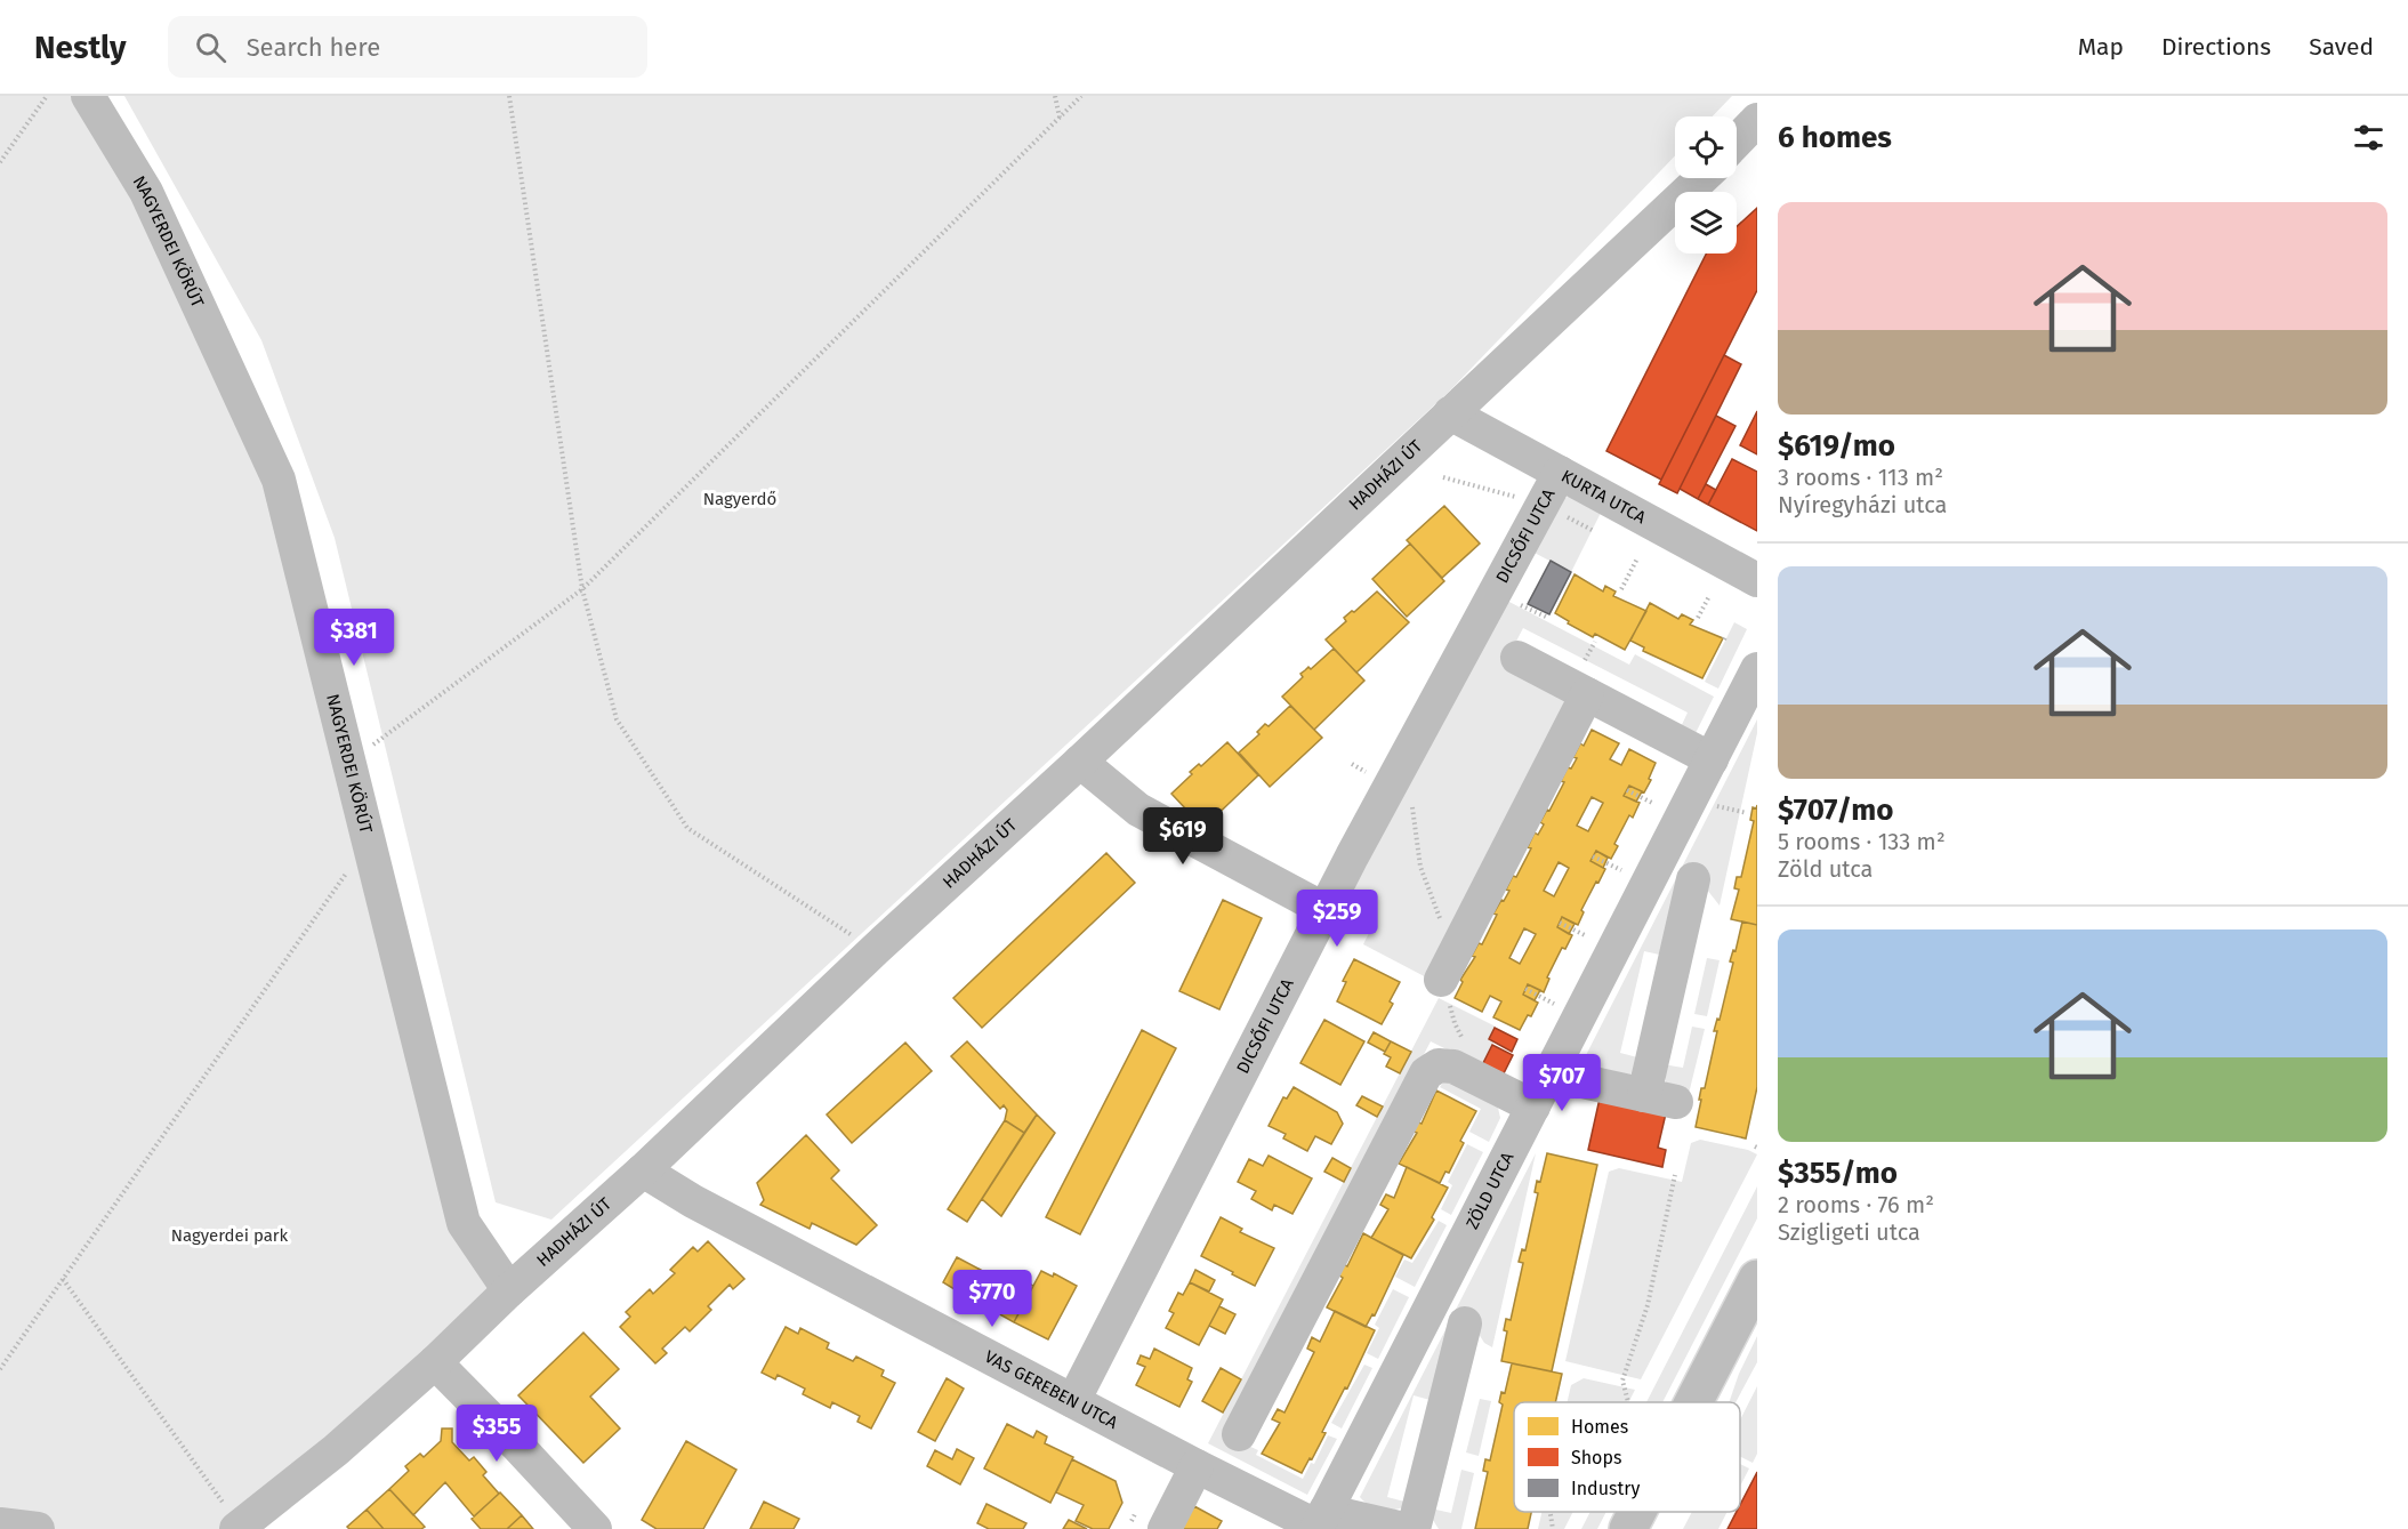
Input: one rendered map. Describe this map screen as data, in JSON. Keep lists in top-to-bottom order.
{
  "streets": {
    "street": [
      "NAGYERDEI KÖRÚT",
      "HADHÁZI ÚT",
      "KURTA UTCA",
      "DICSŐFI UTCA",
      "ZÖLD UTCA",
      "VAS GEREBEN UTCA"
    ]
  },
  "crossings": [
    ["NAGYERDEI KÖRÚT", "HADHÁZI ÚT"],
    ["HADHÁZI ÚT", "KURTA UTCA"],
    ["HADHÁZI ÚT", "VAS GEREBEN UTCA"],
    ["KURTA UTCA", "DICSŐFI UTCA"],
    ["DICSŐFI UTCA", "VAS GEREBEN UTCA"],
    ["ZÖLD UTCA", "VAS GEREBEN UTCA"]
  ],
  "parks": ["Nagyerdő", "Nagyerdei park"],
  "legend": ["Homes", "Shops", "Industry"],
  "page": {
    "header": "Nestly",
    "search": "Search here",
    "nav": ["Map", "Directions", "Saved"],
    "heading": "6 homes",
    "list": [
      {
        "name": "$619/mo",
        "note": "3 rooms · 113 m² · Nyíregyházi utca"
      },
      {
        "name": "$707/mo",
        "note": "5 rooms · 133 m² · Zöld utca"
      },
      {
        "name": "$355/mo",
        "note": "2 rooms · 76 m² · Szigligeti utca"
      }
    ],
    "price": [
      "$381",
      "$619",
      "$259",
      "$707",
      "$770",
      "$355"
    ]
  }
}
